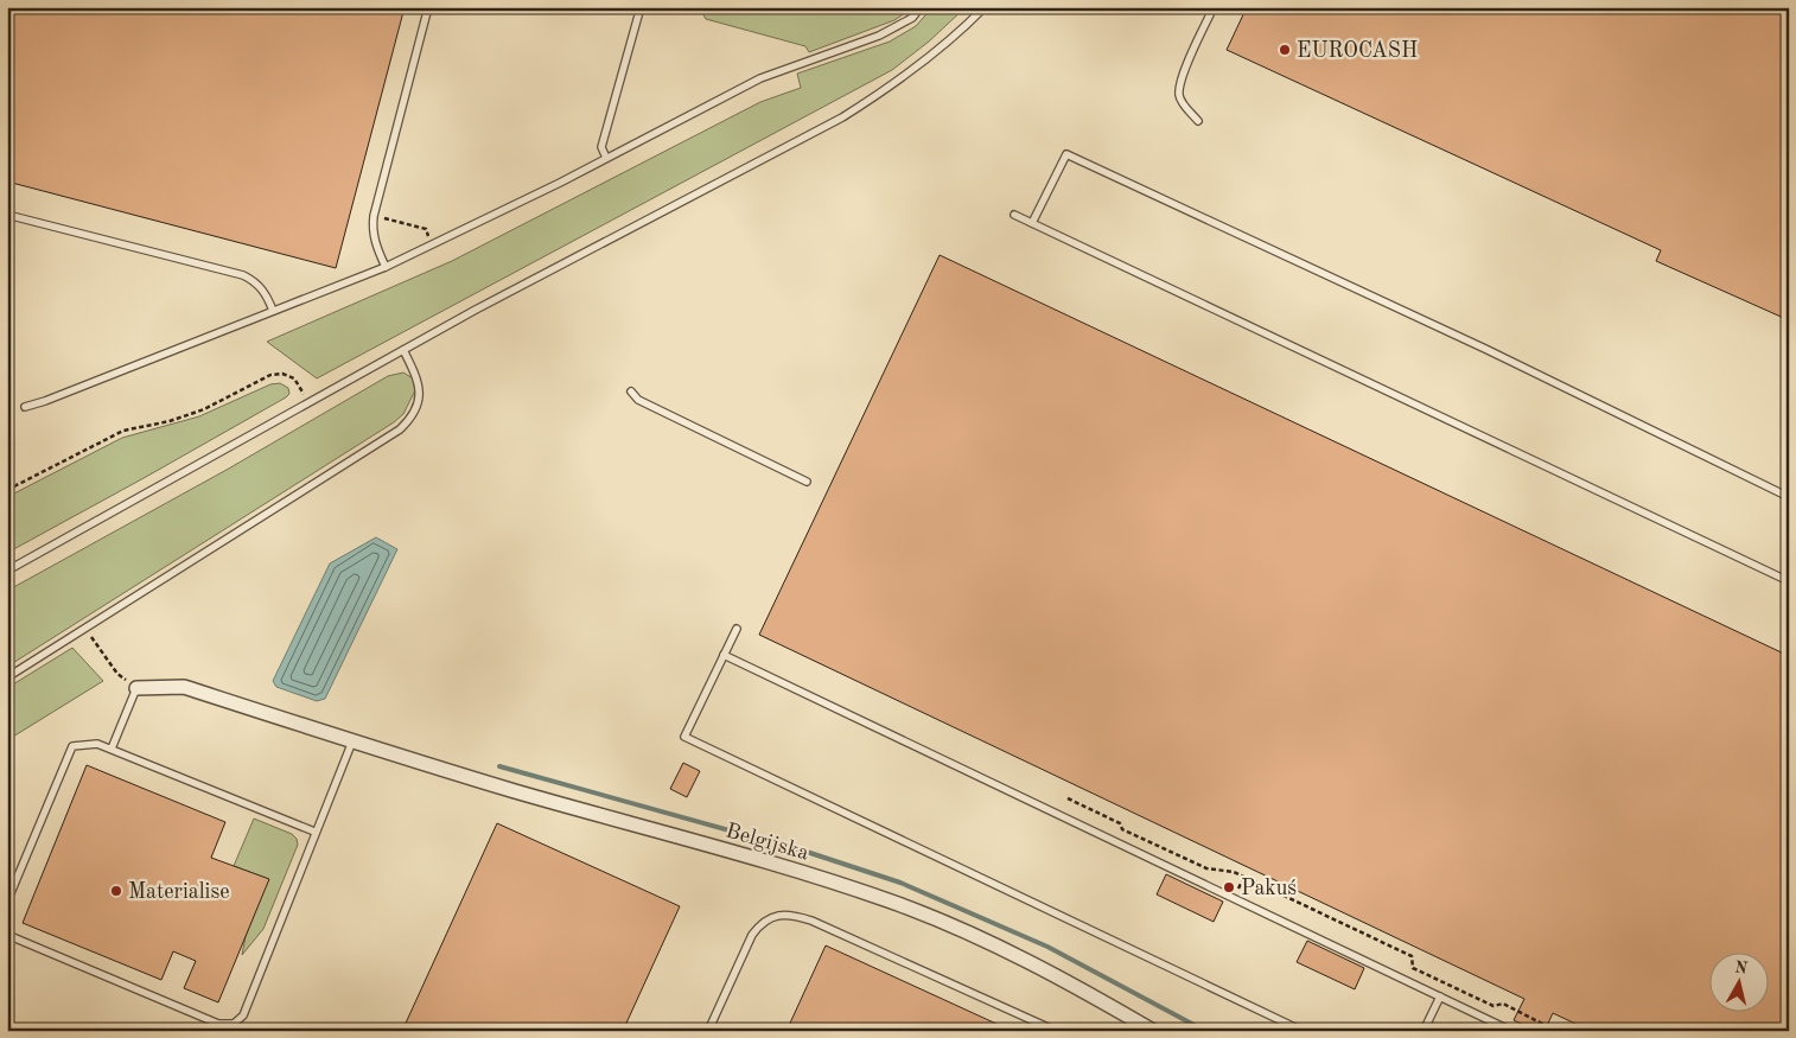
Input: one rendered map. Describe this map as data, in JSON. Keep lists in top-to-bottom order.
{
  "streets": {
    "street": ["Belgijska"]
  },
  "places": ["EUROCASH", "Pakuś", "Materialise"],
  "north": "top"
}
